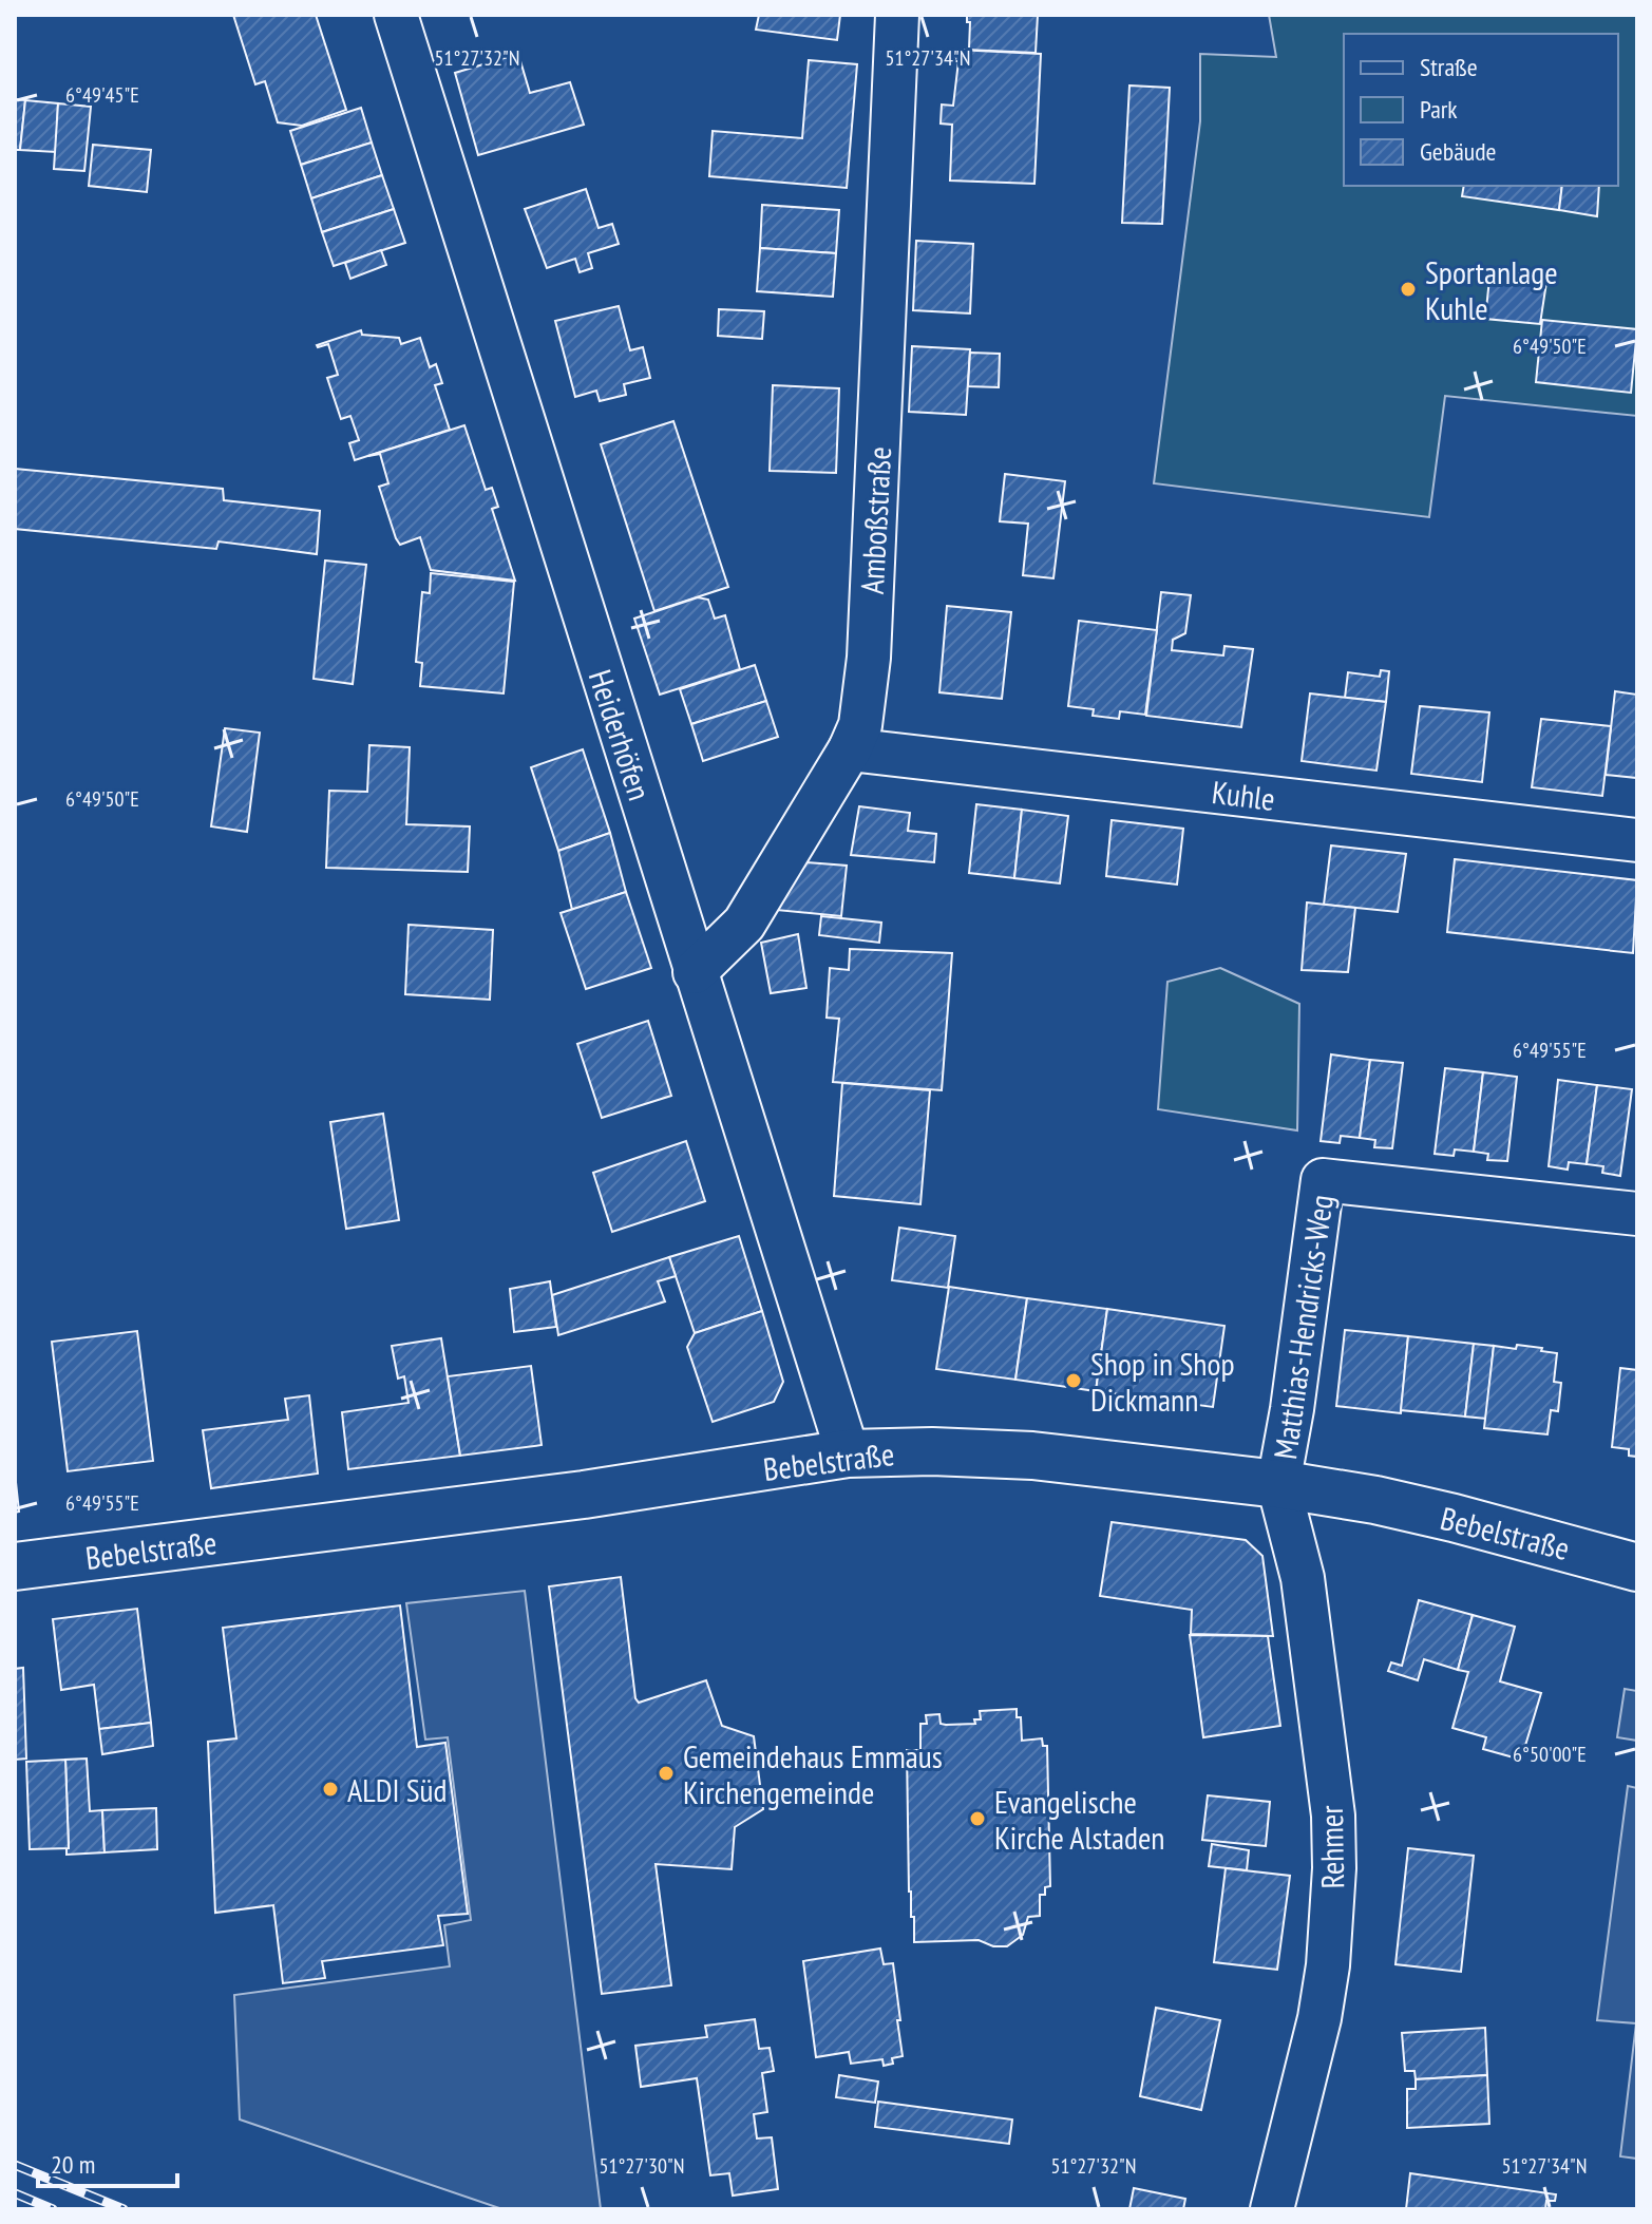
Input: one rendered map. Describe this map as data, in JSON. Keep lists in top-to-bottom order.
{
  "streets": {
    "street": [
      "Amboßstraße",
      "Heiderhöfen",
      "Kuhle",
      "Matthias-Hendricks-Weg",
      "Bebelstraße",
      "Rehmer"
    ]
  },
  "crossings": [
    ["Amboßstraße", "Heiderhöfen"],
    ["Amboßstraße", "Kuhle"],
    ["Heiderhöfen", "Bebelstraße"],
    ["Matthias-Hendricks-Weg", "Bebelstraße"],
    ["Matthias-Hendricks-Weg", "Rehmer"],
    ["Bebelstraße", "Rehmer"]
  ],
  "places": [
    "Sportanlage Kuhle",
    "Shop in Shop Dickmann",
    "Gemeindehaus Emmaus Kirchengemeinde",
    "ALDI Süd",
    "Evangelische Kirche Alstaden"
  ],
  "legend": ["Straße", "Park", "Gebäude"],
  "scale_bar": "20 m",
  "coordinates": [
    "51°27'32\"N",
    "51°27'34\"N",
    "6°49'45\"E",
    "6°49'50\"E",
    "6°49'55\"E",
    "6°50'00\"E",
    "51°27'30\"N"
  ]
}
